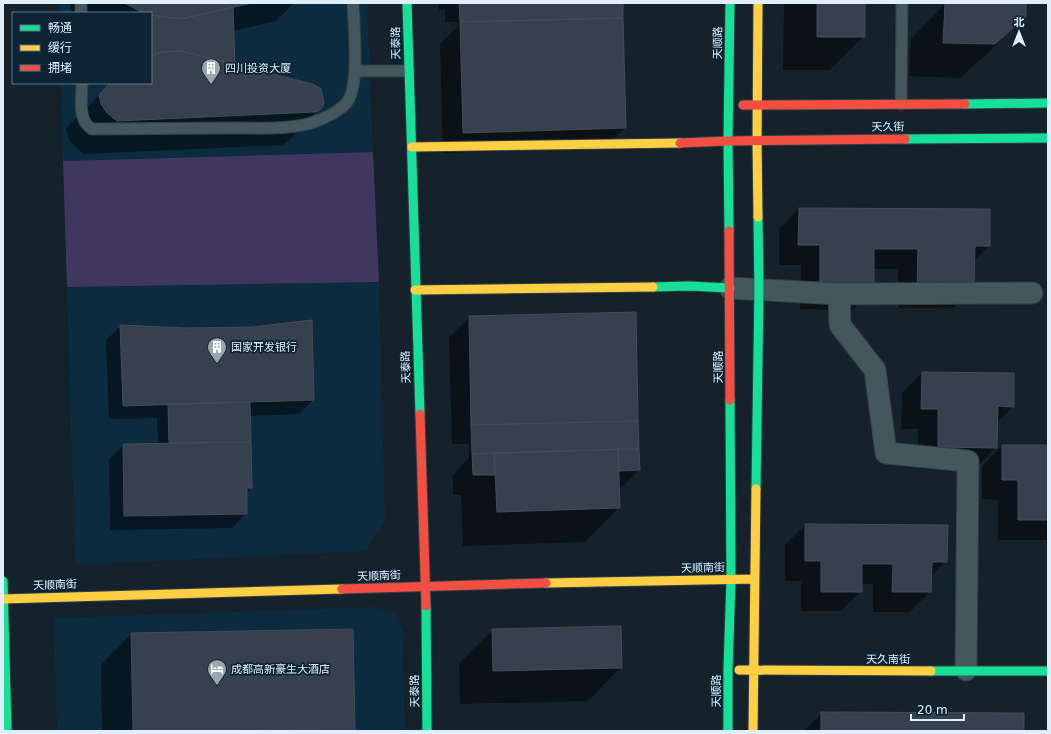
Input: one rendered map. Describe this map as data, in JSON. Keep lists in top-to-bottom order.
{
  "streets": {
    "street": [
      "天泰路",
      "天顺路",
      "天久街",
      "天顺南街",
      "天久南街"
    ]
  },
  "crossings": [
    ["天泰路", "天久街"],
    ["天泰路", "天顺南街"],
    ["天顺路", "天久街"],
    ["天顺路", "天顺南街"],
    ["天顺路", "天久南街"]
  ],
  "places": {
    "building": ["四川投资大厦", "国家开发银行"],
    "hotel": ["成都高新豪生大酒店"]
  },
  "legend": ["畅通", "缓行", "拥堵"],
  "scale_bar": "20 m",
  "north": "top"
}
